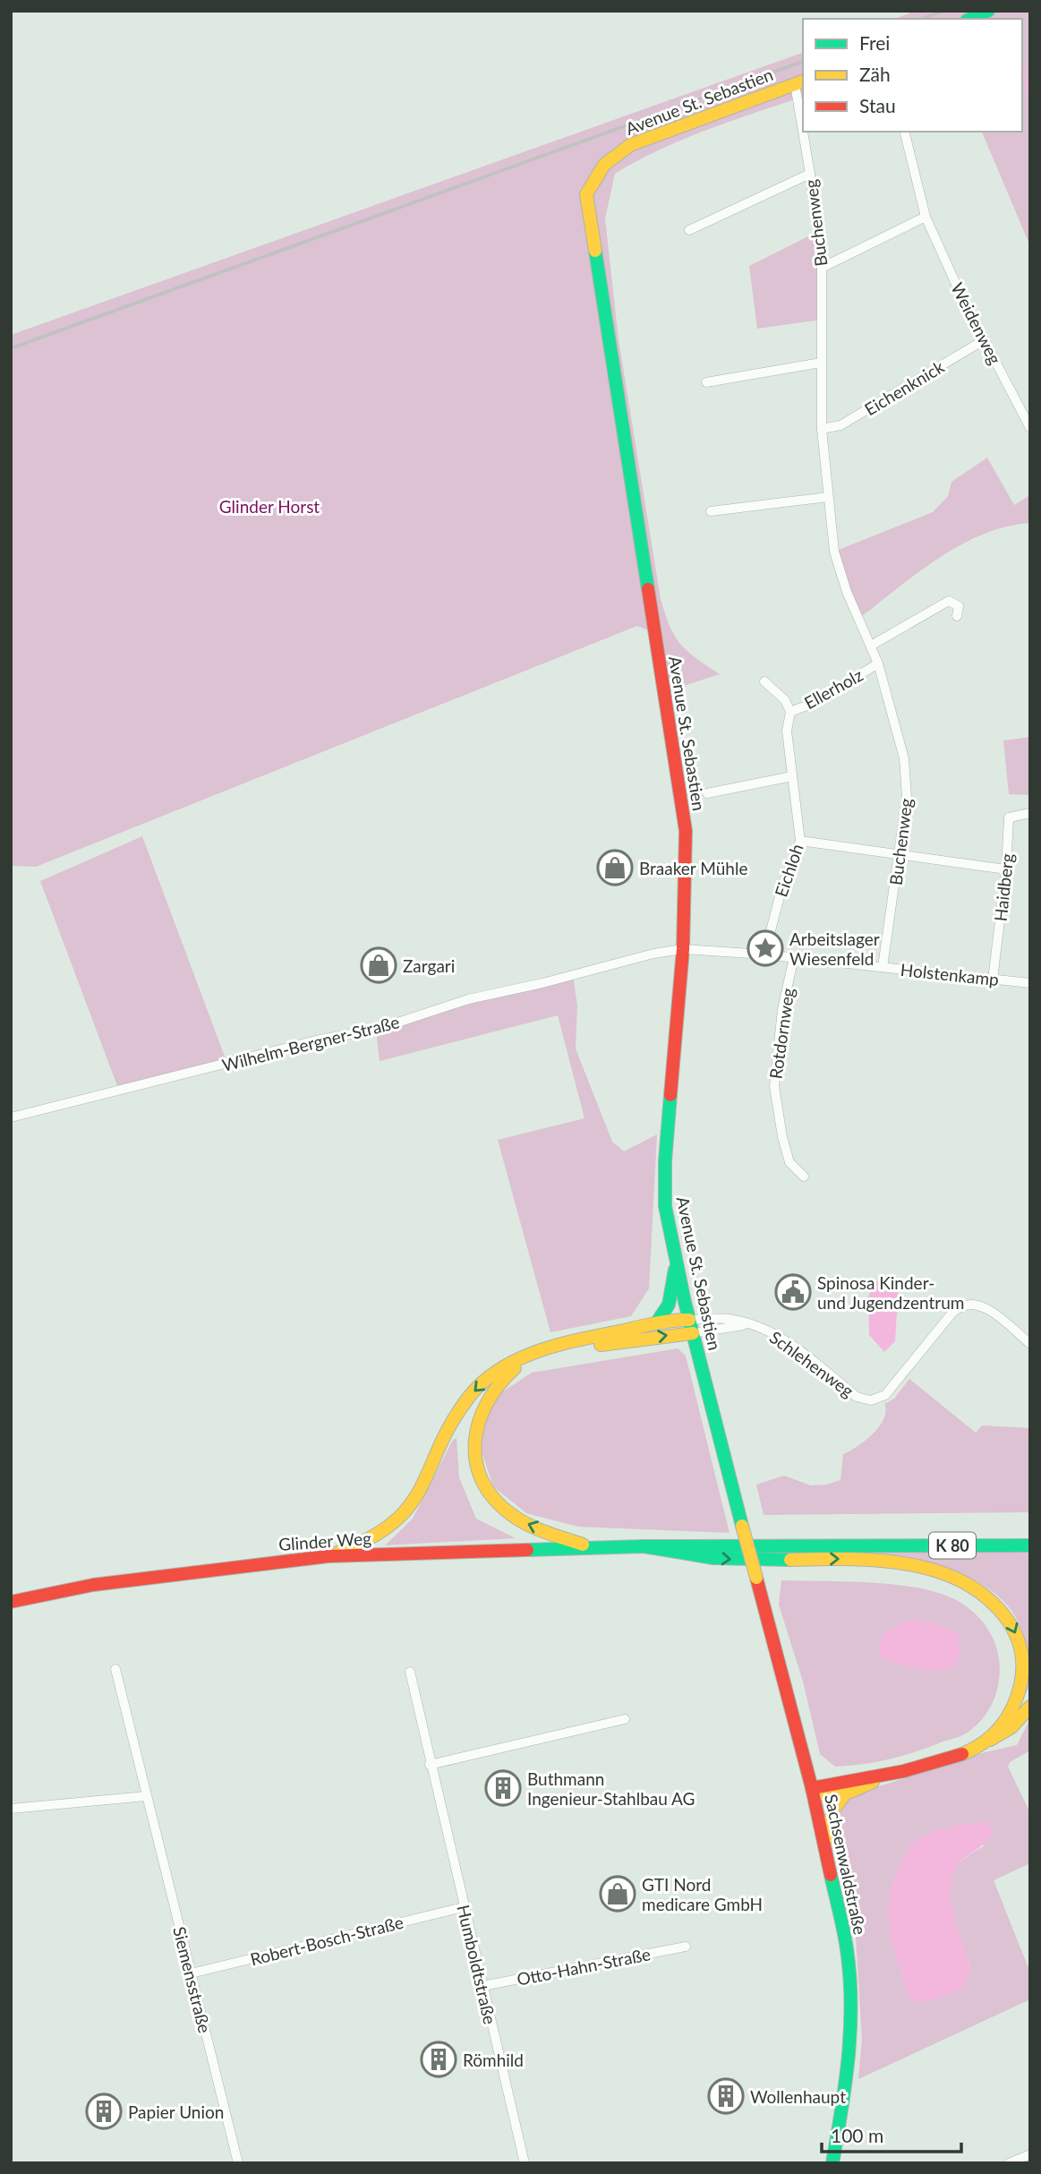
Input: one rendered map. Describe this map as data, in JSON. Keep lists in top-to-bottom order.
{
  "streets": {
    "main road": [
      "Avenue St. Sebastien",
      "Glinder Weg",
      "K 80",
      "Sachsenwaldstraße"
    ],
    "street": [
      "Buchenweg",
      "Weidenweg",
      "Eichenknick",
      "Ellerholz",
      "Eichloh",
      "Haidberg",
      "Holstenkamp",
      "Rotdornweg",
      "Wilhelm-Bergner-Straße",
      "Schlehenweg",
      "Robert-Bosch-Straße",
      "Humboldtstraße",
      "Otto-Hahn-Straße",
      "Siemensstraße"
    ]
  },
  "crossings": [
    ["Avenue St. Sebastien", "Buchenweg"],
    ["Avenue St. Sebastien", "Holstenkamp"],
    ["Avenue St. Sebastien", "Wilhelm-Bergner-Straße"],
    ["Avenue St. Sebastien", "Schlehenweg"],
    ["Avenue St. Sebastien", "Sachsenwaldstraße"],
    ["Buchenweg", "Eichenknick"],
    ["Buchenweg", "Ellerholz"],
    ["Buchenweg", "Holstenkamp"],
    ["Weidenweg", "Eichenknick"],
    ["Ellerholz", "Eichloh"],
    ["Eichloh", "Holstenkamp"],
    ["Haidberg", "Holstenkamp"],
    ["Holstenkamp", "Rotdornweg"],
    ["Holstenkamp", "Wilhelm-Bergner-Straße"],
    ["Glinder Weg", "K 80"],
    ["Robert-Bosch-Straße", "Humboldtstraße"],
    ["Robert-Bosch-Straße", "Siemensstraße"],
    ["Humboldtstraße", "Otto-Hahn-Straße"]
  ],
  "parks": ["Glinder Horst"],
  "places": {
    "shop": ["Braaker Mühle", "Zargari", "GTI Nord medicare GmbH"],
    "place": ["Arbeitslager Wiesenfeld"],
    "public building": ["Spinosa Kinder- und Jugendzentrum"],
    "building": [
      "Buthmann Ingenieur-Stahlbau AG",
      "Römhild",
      "Wollenhaupt",
      "Papier Union"
    ]
  },
  "legend": ["Frei", "Zäh", "Stau"],
  "scale_bar": "100 m"
}
